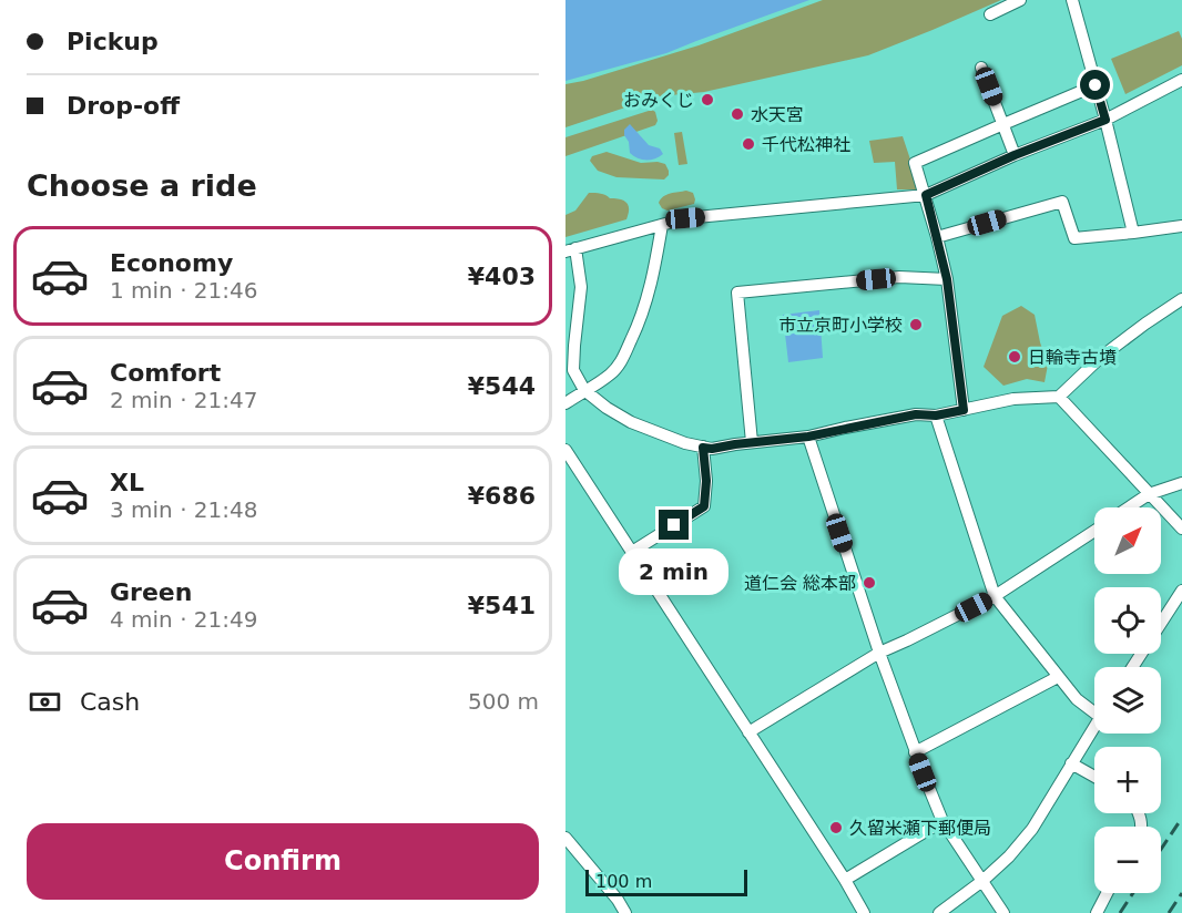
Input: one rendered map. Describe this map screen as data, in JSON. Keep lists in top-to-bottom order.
{
  "places": [
    "おみくじ",
    "水天宮",
    "千代松神社",
    "市立京町小学校",
    "日輪寺古墳",
    "道仁会 総本部",
    "久留米瀬下郵便局"
  ],
  "scale_bar": "100 m",
  "north": "top right",
  "page": {
    "banner": ["Pickup", "Drop-off"],
    "heading": "Choose a ride",
    "list": [
      {
        "name": "Economy",
        "note": "1 min · 21:46",
        "value": "¥403"
      },
      {
        "name": "Comfort",
        "note": "2 min · 21:47",
        "value": "¥544"
      },
      {
        "name": "XL",
        "note": "3 min · 21:48",
        "value": "¥686"
      },
      {
        "name": "Green",
        "note": "4 min · 21:49",
        "value": "¥541"
      }
    ],
    "map_buttons": ["+", "−"],
    "bubble": "2 min",
    "pay": ["Cash", "500 m"],
    "buttons": "Confirm",
    "scale": "100 m"
  }
}
